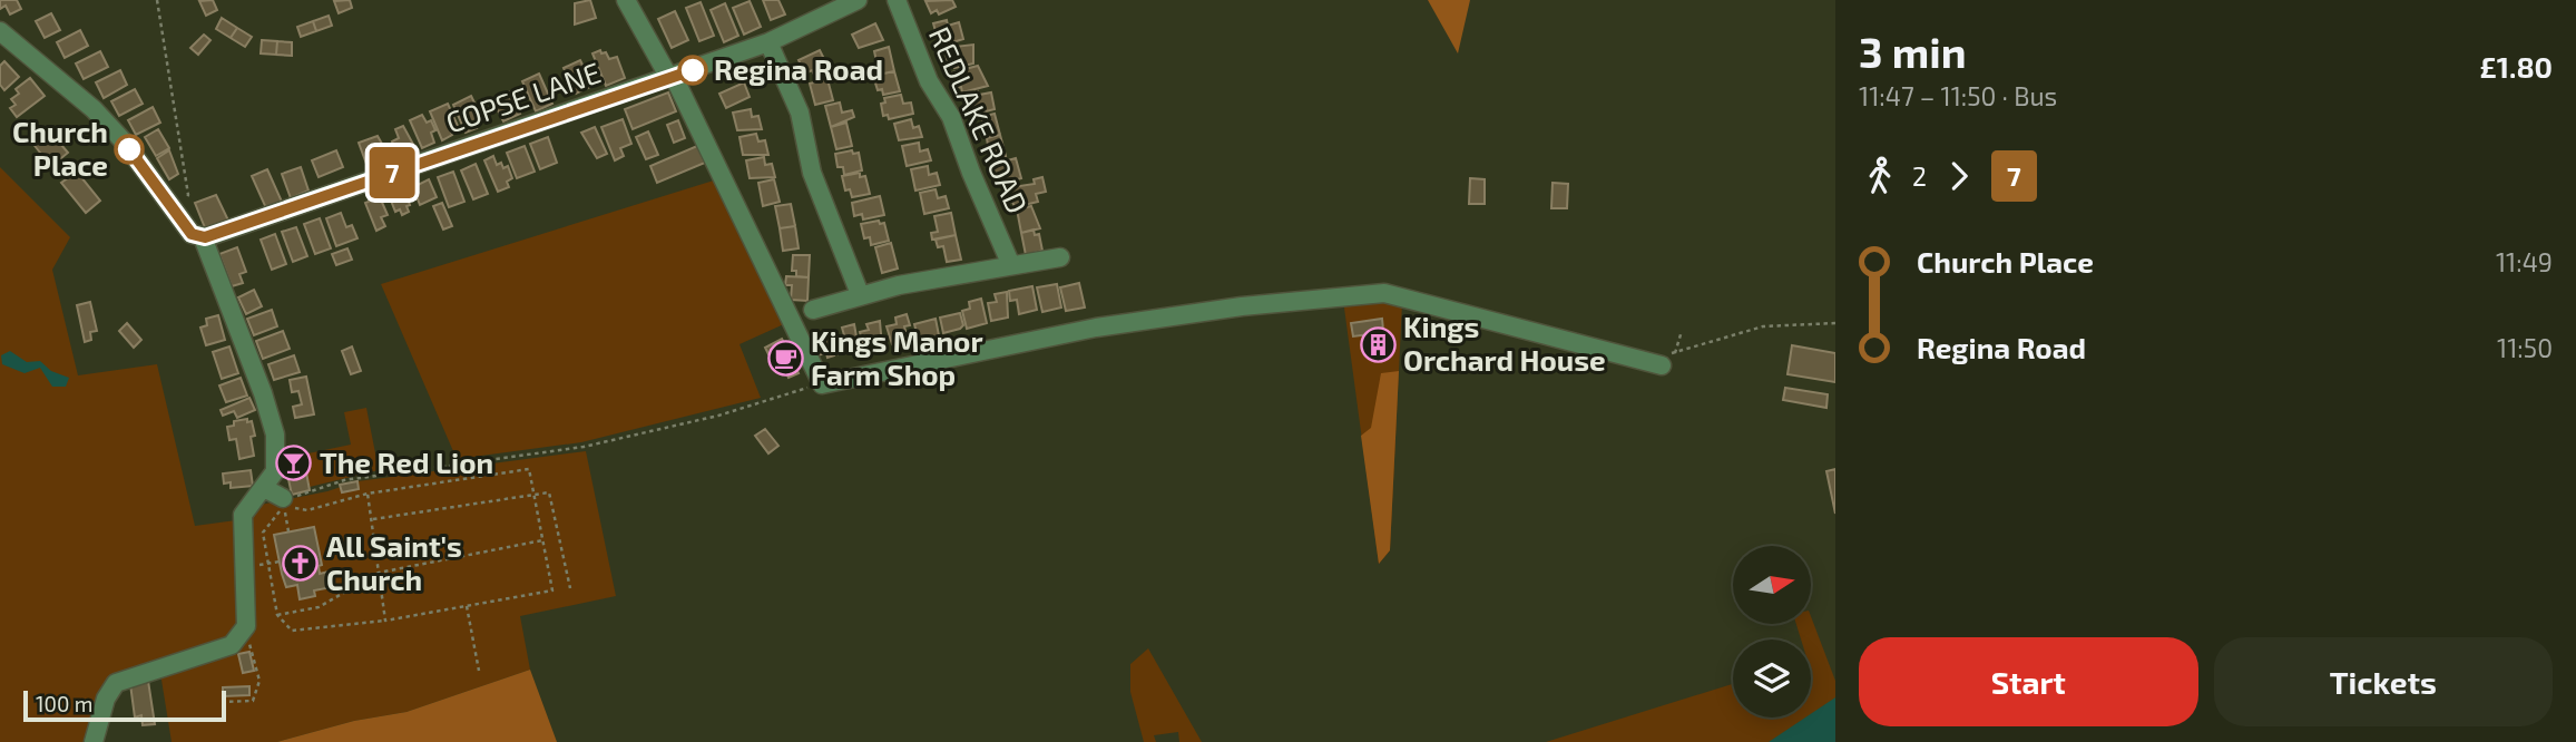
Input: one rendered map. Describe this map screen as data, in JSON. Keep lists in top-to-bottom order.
{
  "streets": {
    "street": ["COPSE LANE", "REDLAKE ROAD"]
  },
  "places": {
    "other": ["Regina Road", "Church Place"],
    "building": ["Kings Orchard House"],
    "cafe": ["Kings Manor Farm Shop"],
    "bar": ["The Red Lion"],
    "church": ["All Saint's Church"]
  },
  "lines": ["bus line 7"],
  "scale_bar": "100 m",
  "north": "right",
  "page": {
    "on_map": "7",
    "heading": ["3 min", "11:47 – 11:50 · Bus", "£1.80"],
    "legs": ["2", "7"],
    "list": [
      {
        "name": "Church Place",
        "value": "11:49"
      },
      {
        "name": "Regina Road",
        "value": "11:50"
      }
    ],
    "buttons": ["Start", "Tickets"],
    "scale": "100 m"
  }
}
